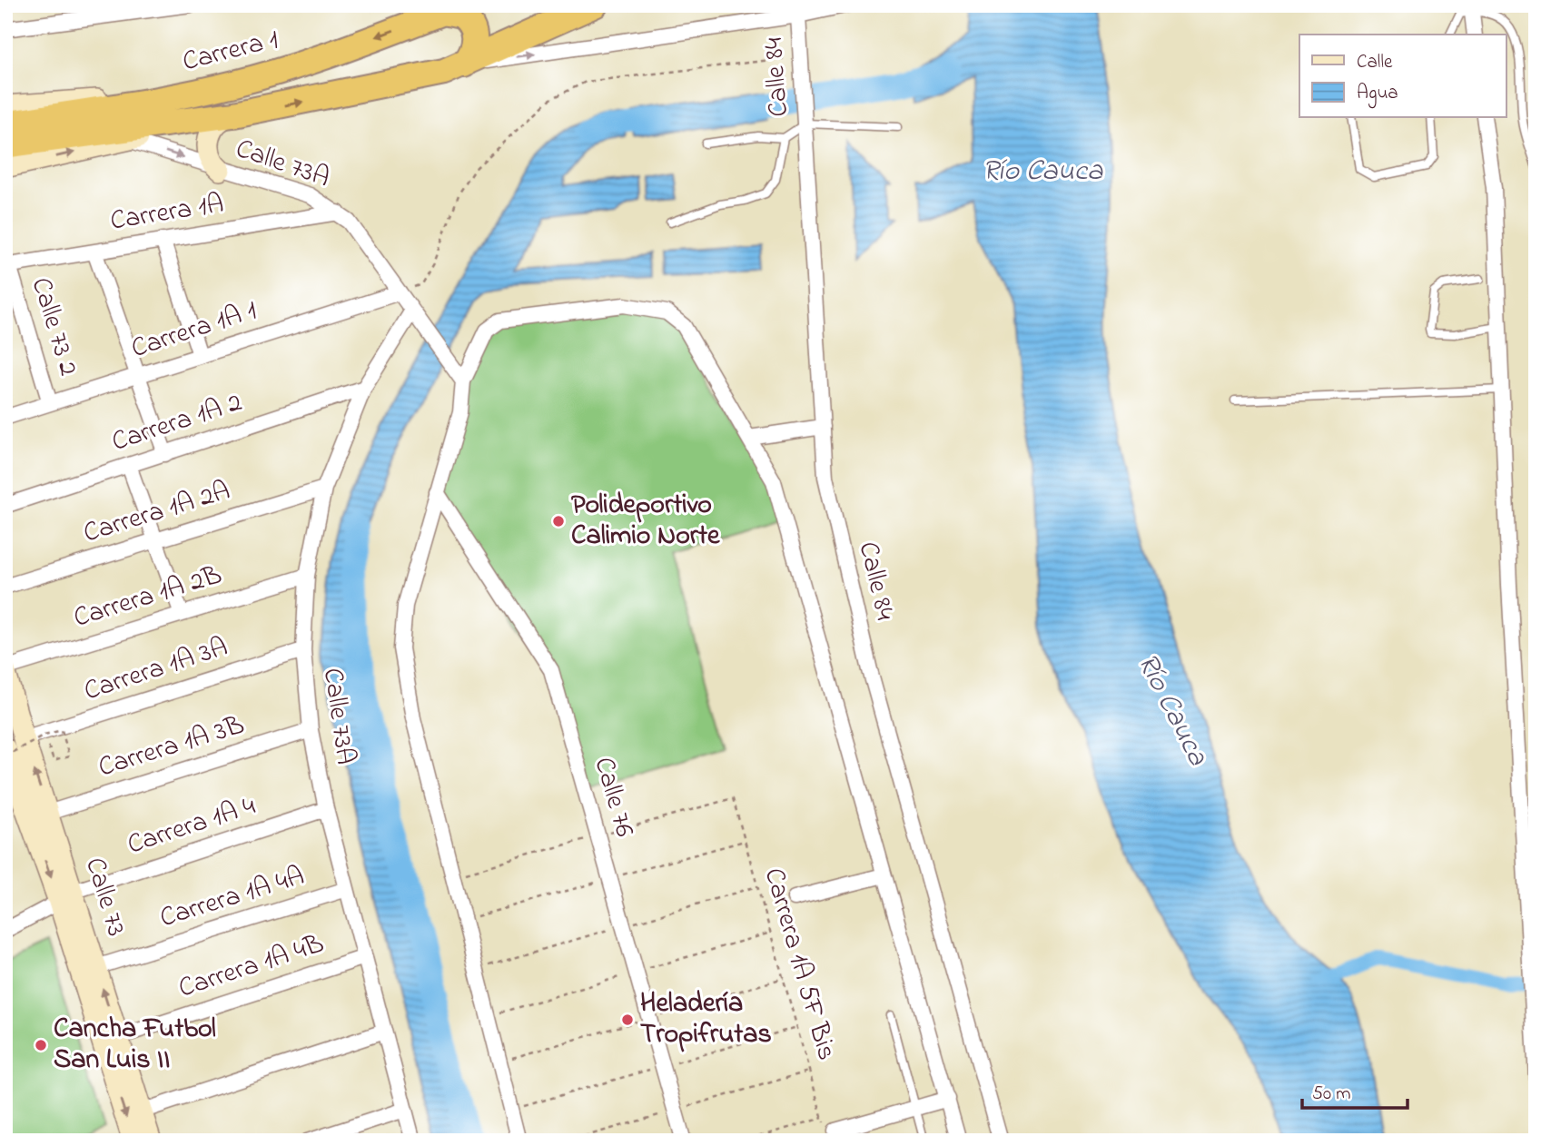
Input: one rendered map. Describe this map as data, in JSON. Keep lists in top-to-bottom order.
{
  "streets": {
    "highway": ["Carrera 1"],
    "main road": ["Calle 73"],
    "street": [
      "Calle 84",
      "Calle 73A",
      "Carrera 1A",
      "Calle 73 2",
      "Carrera 1A 1",
      "Carrera 1A 2",
      "Carrera 1A 2A",
      "Carrera 1A 2B",
      "Carrera 1A 3A",
      "Carrera 1A 3B",
      "Calle 76",
      "Carrera 1A 4",
      "Carrera 1A 4A",
      "Carrera 1A 4B"
    ],
    "path": ["Carrera 1A 5F Bis"]
  },
  "crossings": [
    ["Carrera 1", "Calle 84"],
    ["Calle 73A", "Carrera 1A"],
    ["Calle 73A", "Carrera 1A 1"],
    ["Calle 73A", "Carrera 1A 2"],
    ["Calle 73A", "Carrera 1A 2A"],
    ["Calle 73A", "Carrera 1A 2B"],
    ["Calle 73A", "Carrera 1A 3A"],
    ["Calle 73A", "Carrera 1A 3B"],
    ["Calle 73A", "Carrera 1A 4"],
    ["Calle 73A", "Carrera 1A 4A"],
    ["Calle 73A", "Carrera 1A 4B"],
    ["Carrera 1A", "Calle 73 2"],
    ["Calle 73 2", "Carrera 1A 1"],
    ["Carrera 1A 2B", "Calle 73"],
    ["Carrera 1A 3A", "Calle 73"],
    ["Carrera 1A 3B", "Calle 73"],
    ["Calle 76", "Carrera 1A 5F Bis"],
    ["Carrera 1A 4", "Calle 73"],
    ["Calle 73", "Carrera 1A 4A"],
    ["Calle 73", "Carrera 1A 4B"]
  ],
  "water": ["Río Cauca"],
  "places": ["Polideportivo Calimio Norte", "Heladería Tropifrutas", "Cancha Futbol San Luis II"],
  "legend": ["Calle", "Agua"],
  "scale_bar": "50 m"
}
